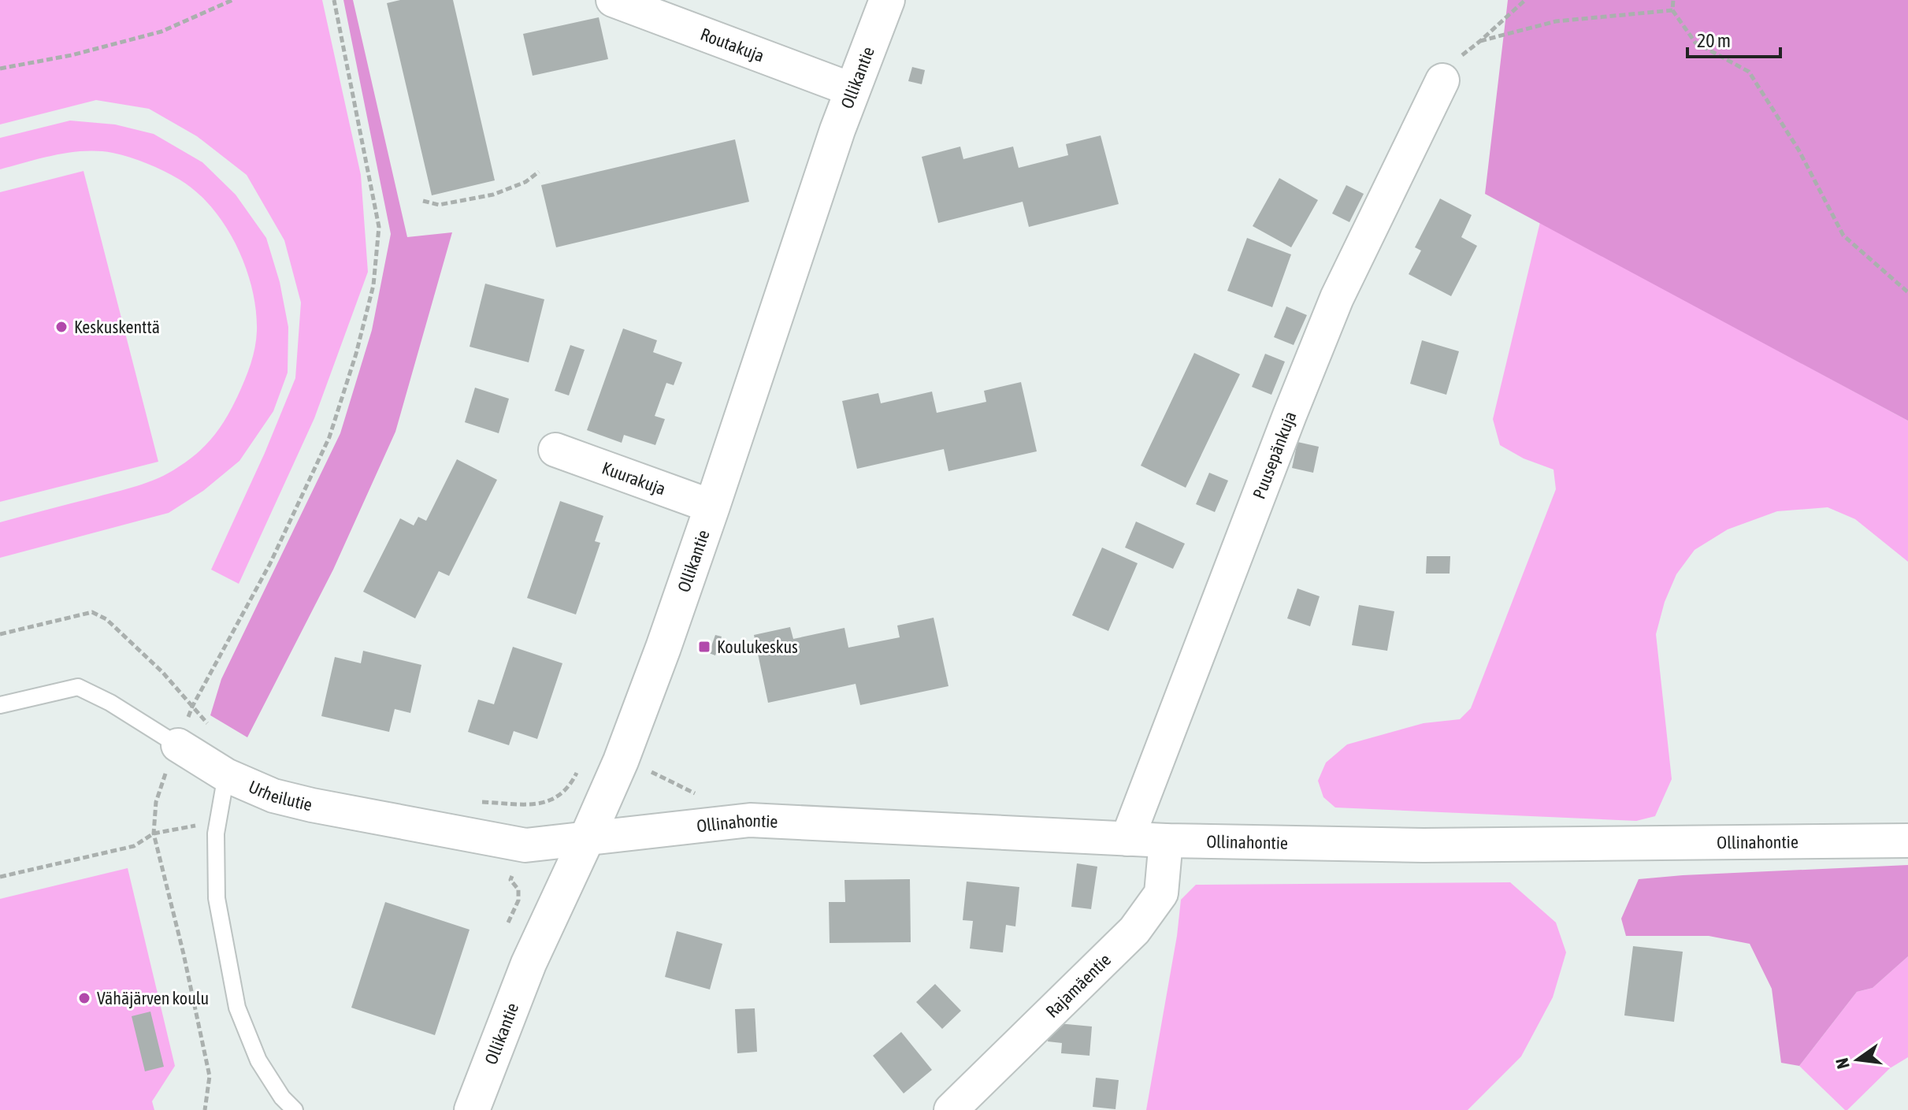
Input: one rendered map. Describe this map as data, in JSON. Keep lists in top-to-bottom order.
{
  "streets": {
    "street": [
      "Routakuja",
      "Ollikantie",
      "Puusepänkuja",
      "Kuurakuja",
      "Urheilutie",
      "Ollinahontie",
      "Rajamäentie"
    ]
  },
  "crossings": [
    ["Routakuja", "Ollikantie"],
    ["Ollikantie", "Kuurakuja"],
    ["Ollikantie", "Urheilutie"],
    ["Ollikantie", "Ollinahontie"],
    ["Puusepänkuja", "Ollinahontie"],
    ["Urheilutie", "Ollinahontie"],
    ["Ollinahontie", "Rajamäentie"]
  ],
  "places": {
    "other": ["Keskuskenttä", "Vähäjärven koulu"],
    "transit": ["Koulukeskus"]
  },
  "scale_bar": "20 m",
  "north": "left"
}
